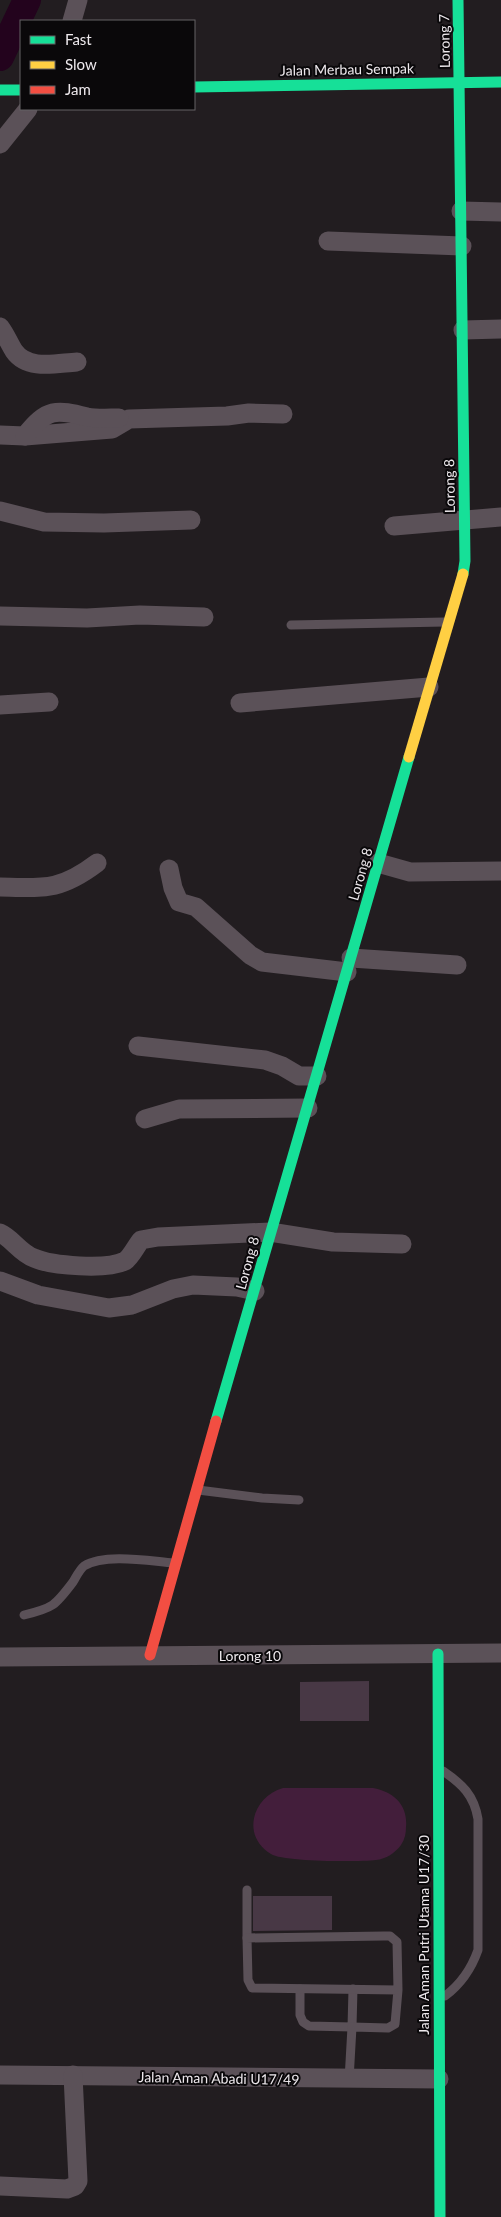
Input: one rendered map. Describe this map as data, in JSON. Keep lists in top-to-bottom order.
{
  "streets": {
    "street": [
      "Lorong 7",
      "Jalan Merbau Sempak",
      "Lorong 8",
      "Lorong 10",
      "Jalan Aman Putri Utama U17/30",
      "Jalan Aman Abadi U17/49"
    ]
  },
  "crossings": [
    ["Lorong 7", "Jalan Merbau Sempak"],
    ["Lorong 7", "Lorong 8"],
    ["Jalan Merbau Sempak", "Lorong 8"],
    ["Lorong 8", "Lorong 10"],
    ["Lorong 10", "Jalan Aman Putri Utama U17/30"],
    ["Jalan Aman Putri Utama U17/30", "Jalan Aman Abadi U17/49"]
  ],
  "legend": ["Fast", "Slow", "Jam"]
}
